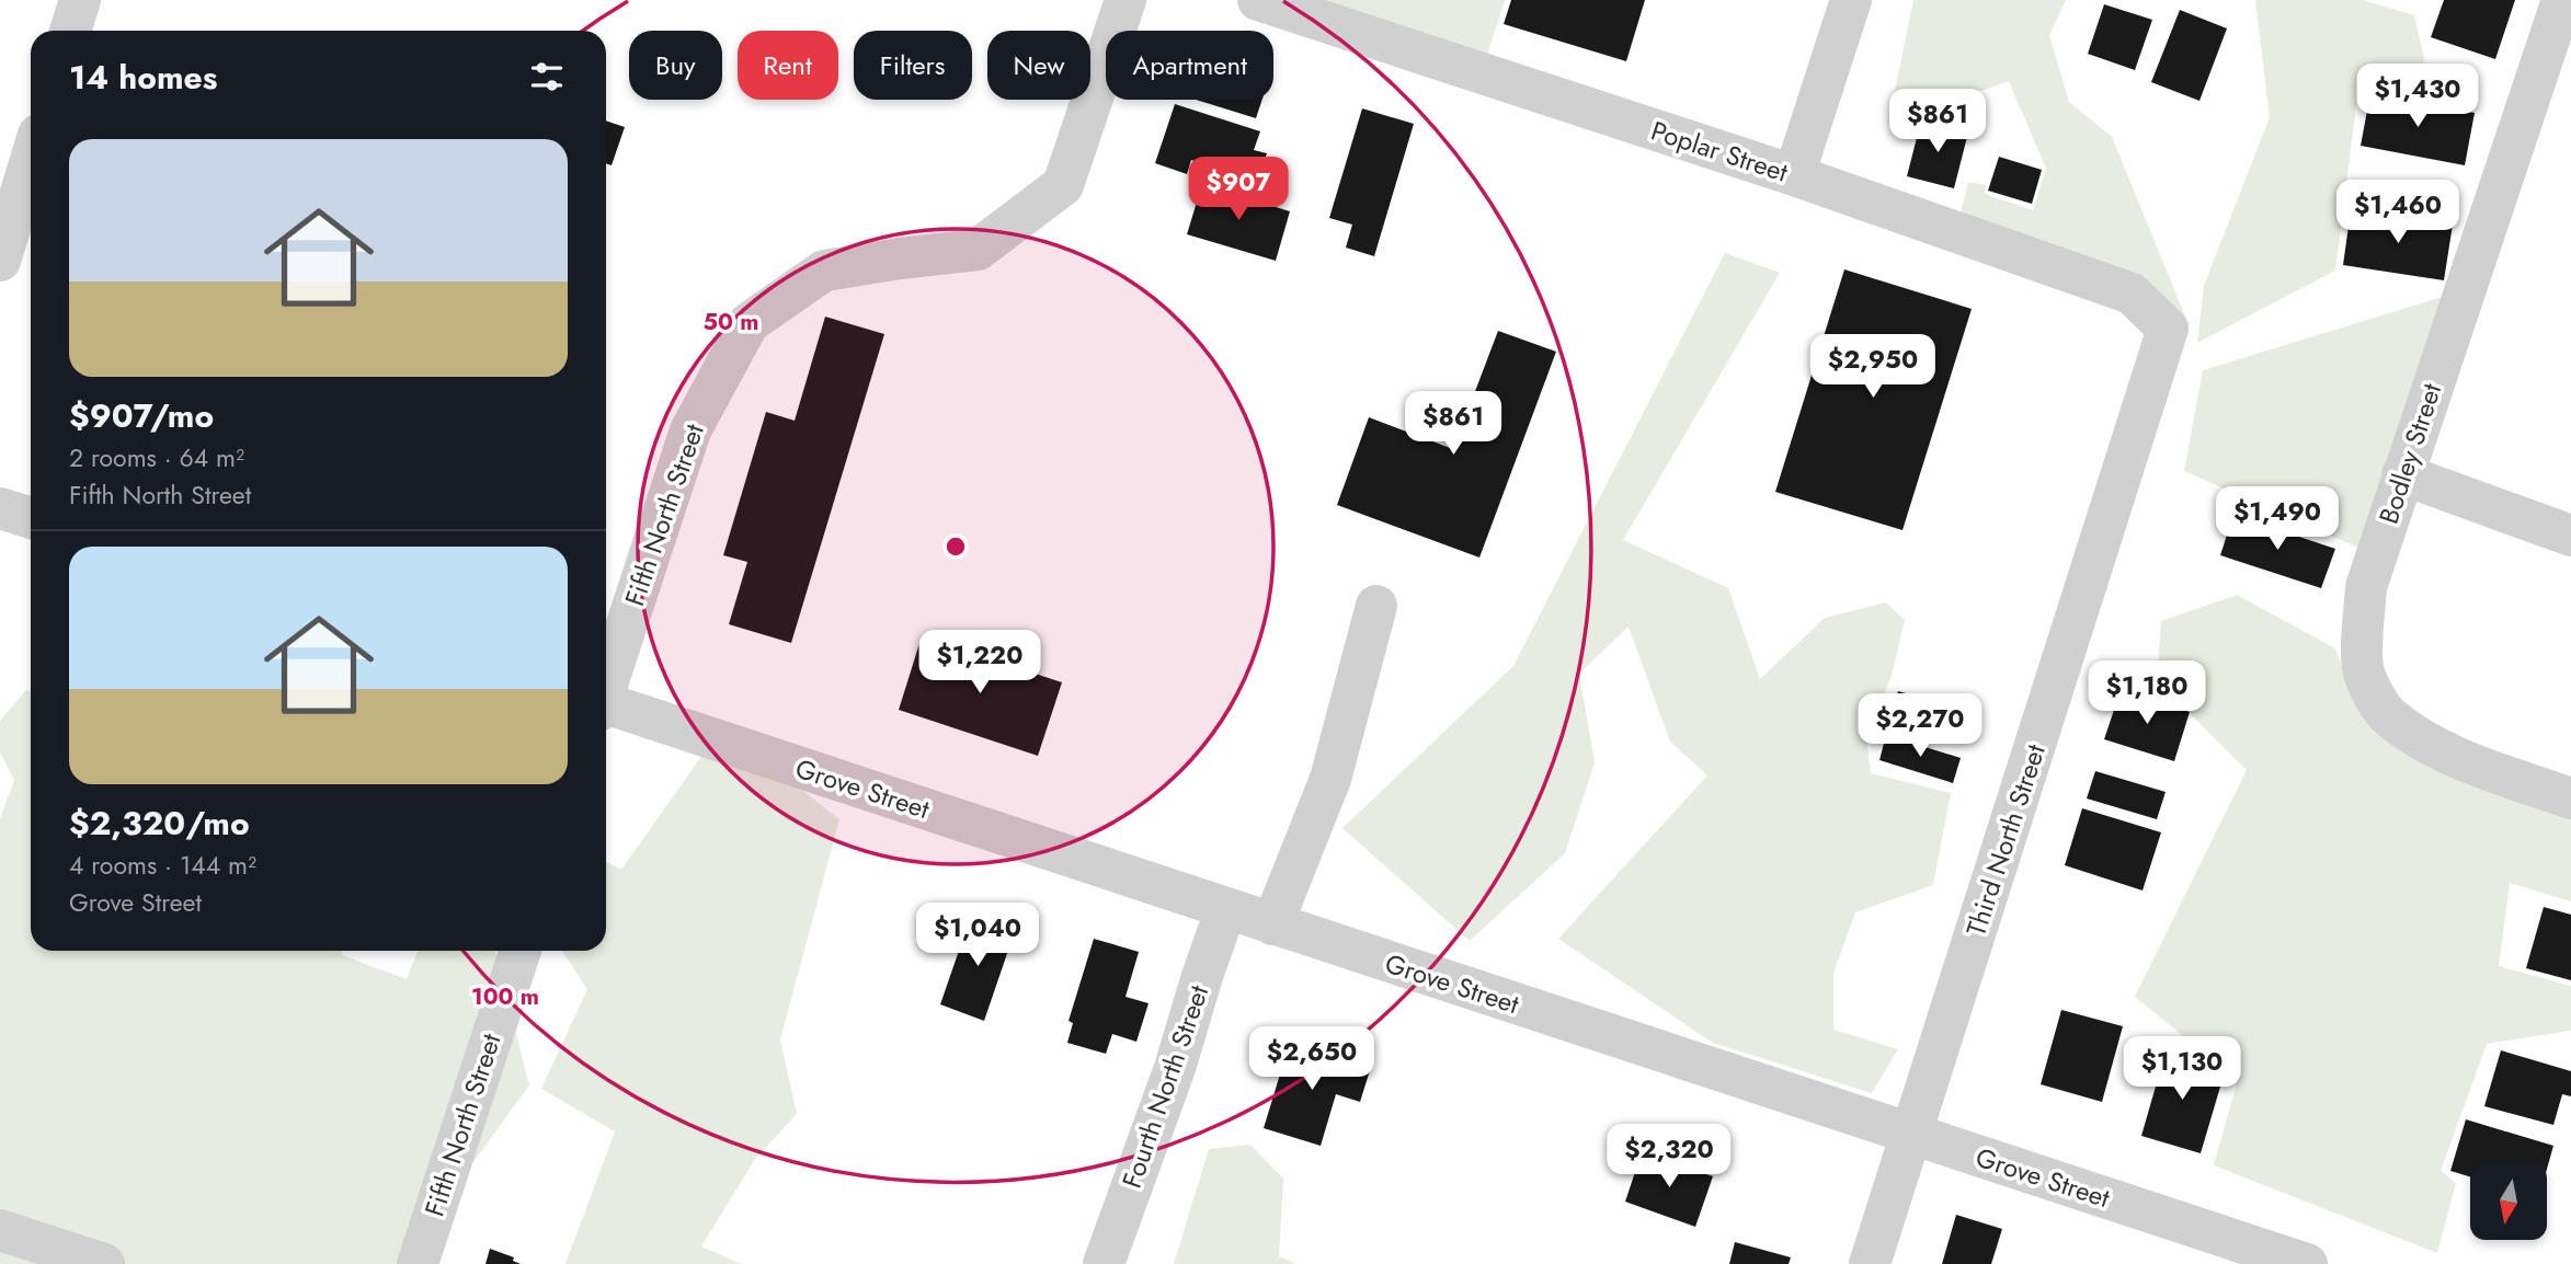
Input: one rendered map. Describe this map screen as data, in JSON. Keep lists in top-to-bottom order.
{
  "streets": {
    "street": [
      "Poplar Street",
      "Bodley Street",
      "Fifth North Street",
      "Grove Street",
      "Third North Street",
      "Fourth North Street"
    ]
  },
  "crossings": [
    ["Poplar Street", "Third North Street"],
    ["Grove Street", "Third North Street"],
    ["Grove Street", "Fourth North Street"]
  ],
  "north": "bottom",
  "page": {
    "chip": [
      "Buy",
      "Rent",
      "Filters",
      "New",
      "Apartment"
    ],
    "heading": "14 homes",
    "price": [
      "$1,430",
      "$861",
      "$907",
      "$1,460",
      "$2,950",
      "$861",
      "$1,490",
      "$1,220",
      "$1,180",
      "$2,270",
      "$1,040",
      "$2,650",
      "$1,130",
      "$2,320"
    ],
    "list": [
      {
        "name": "$907/mo",
        "note": "2 rooms · 64 m² · Fifth North Street"
      },
      {
        "name": "$2,320/mo",
        "note": "4 rooms · 144 m² · Grove Street"
      }
    ]
  },
  "rings": ["50 m", "100 m"]
}
